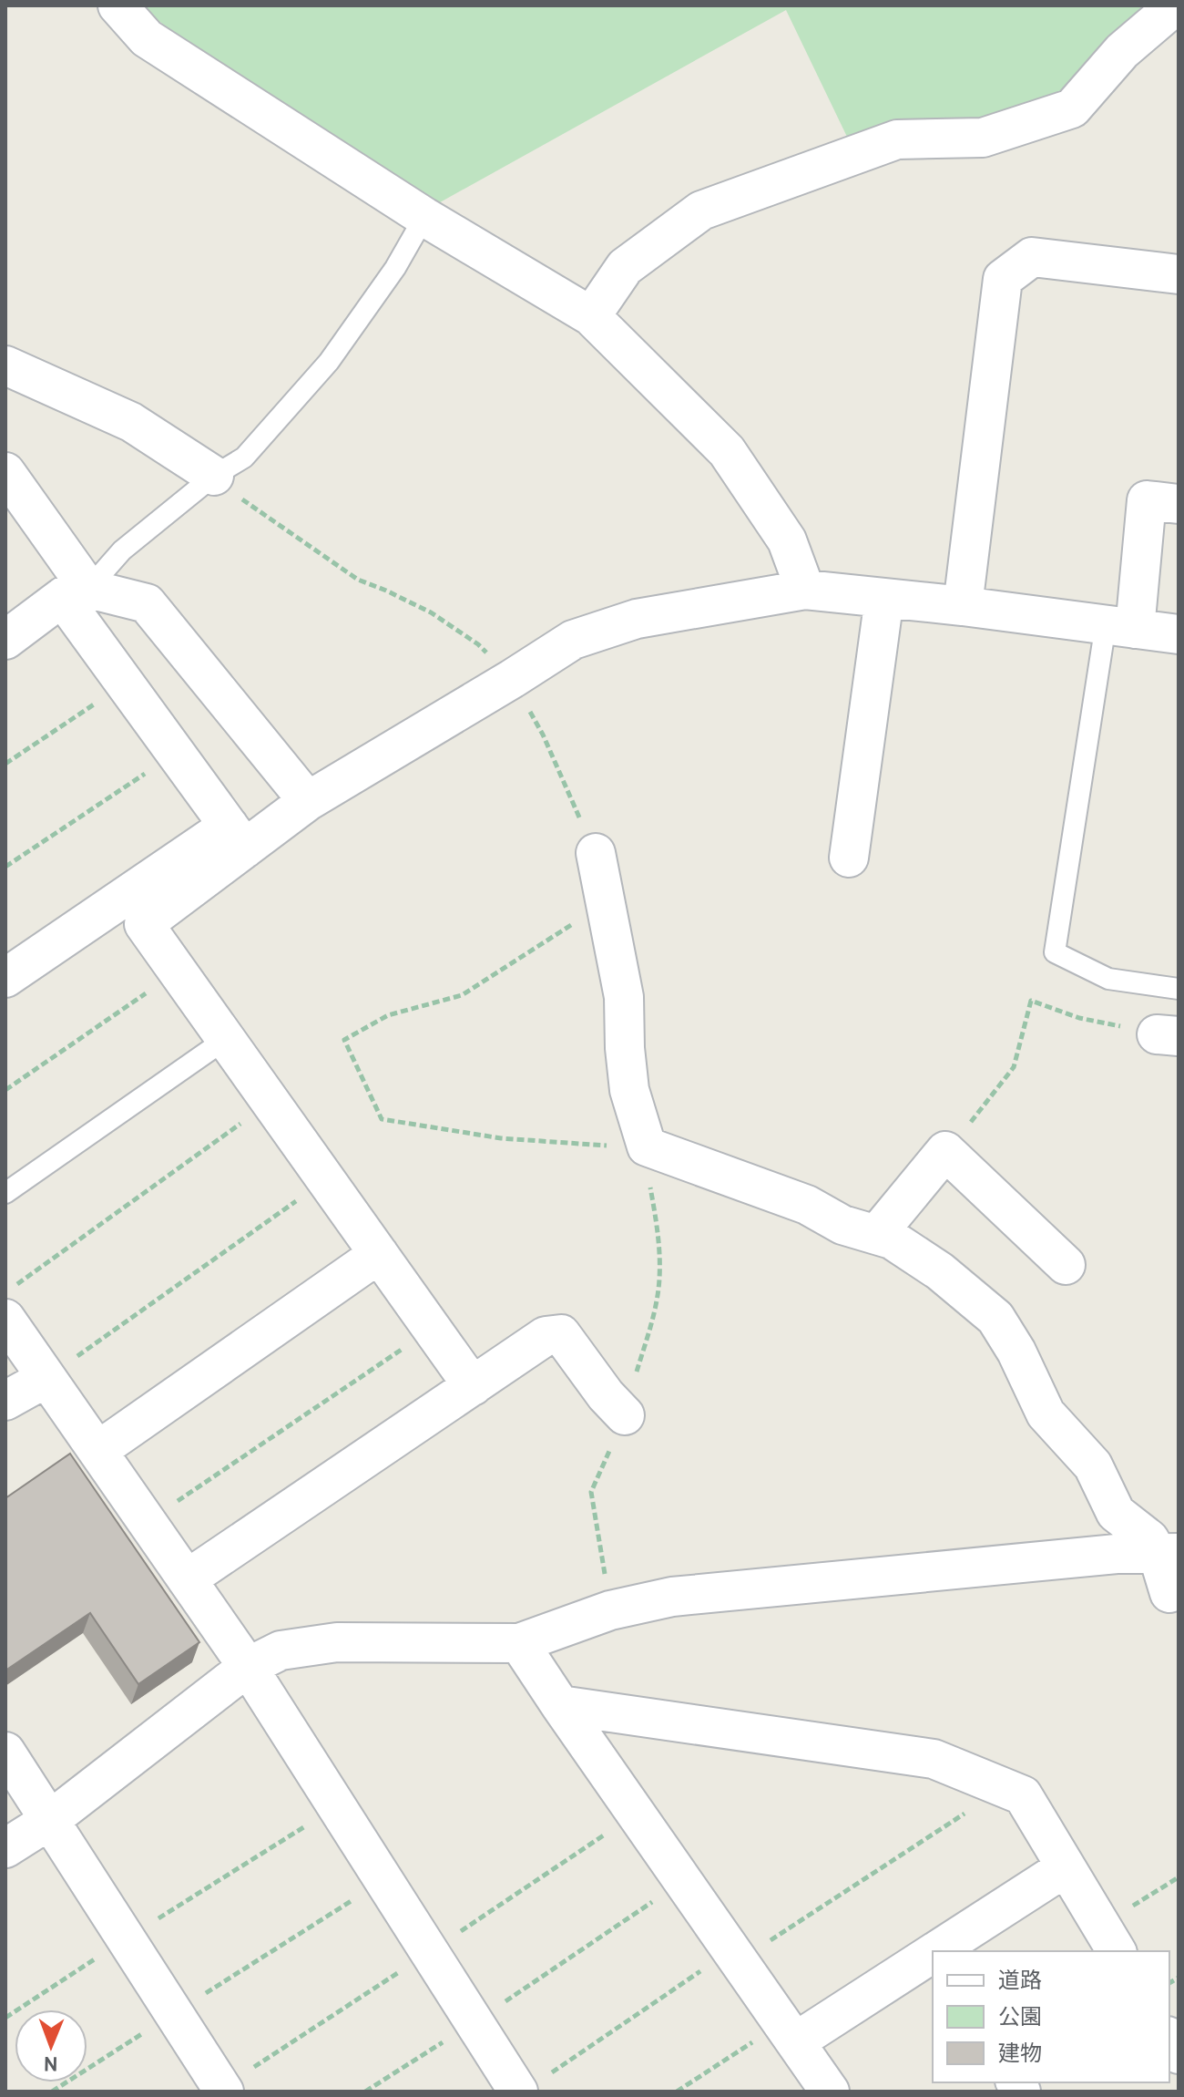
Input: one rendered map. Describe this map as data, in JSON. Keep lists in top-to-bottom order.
{
  "legend": ["道路", "公園", "建物"],
  "north": "bottom"
}
